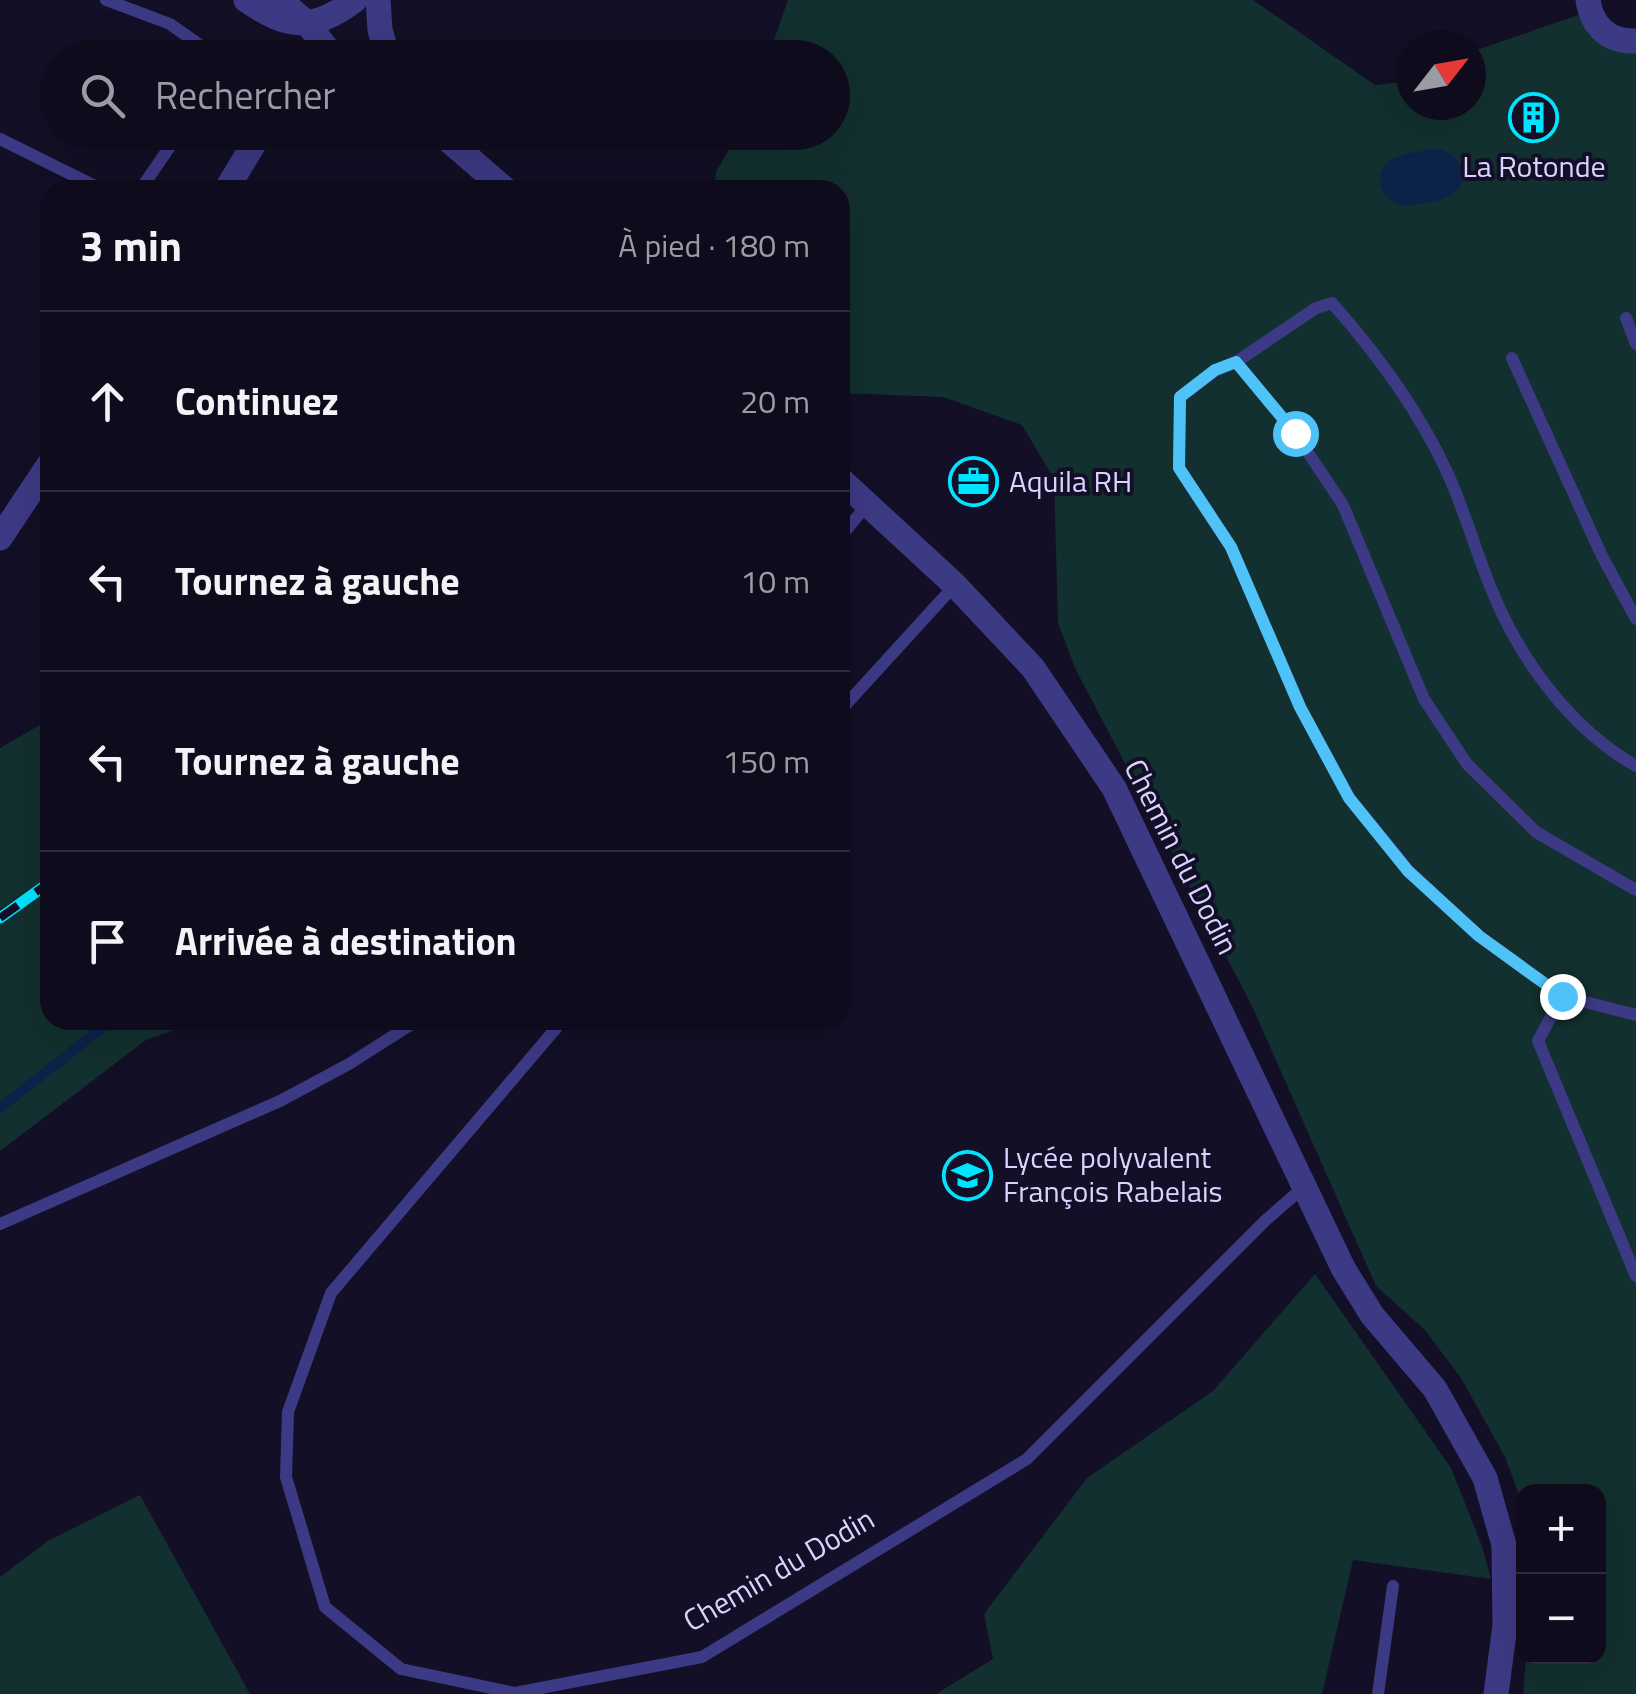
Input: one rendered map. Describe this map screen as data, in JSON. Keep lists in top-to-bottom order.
{
  "streets": {
    "street": ["Chemin du Dodin"]
  },
  "places": {
    "building": ["La Rotonde"],
    "office": ["Aquila RH"],
    "school or university": ["Lycée polyvalent François Rabelais"]
  },
  "north": "top right",
  "page": {
    "search": "Rechercher",
    "heading": ["3 min", "À pied · 180 m"],
    "list": [
      ["Continuez", "20 m"],
      ["Tournez à gauche", "10 m"],
      ["Tournez à gauche", "150 m"],
      "Arrivée à destination"
    ],
    "map_buttons": ["+", "−"]
  }
}
